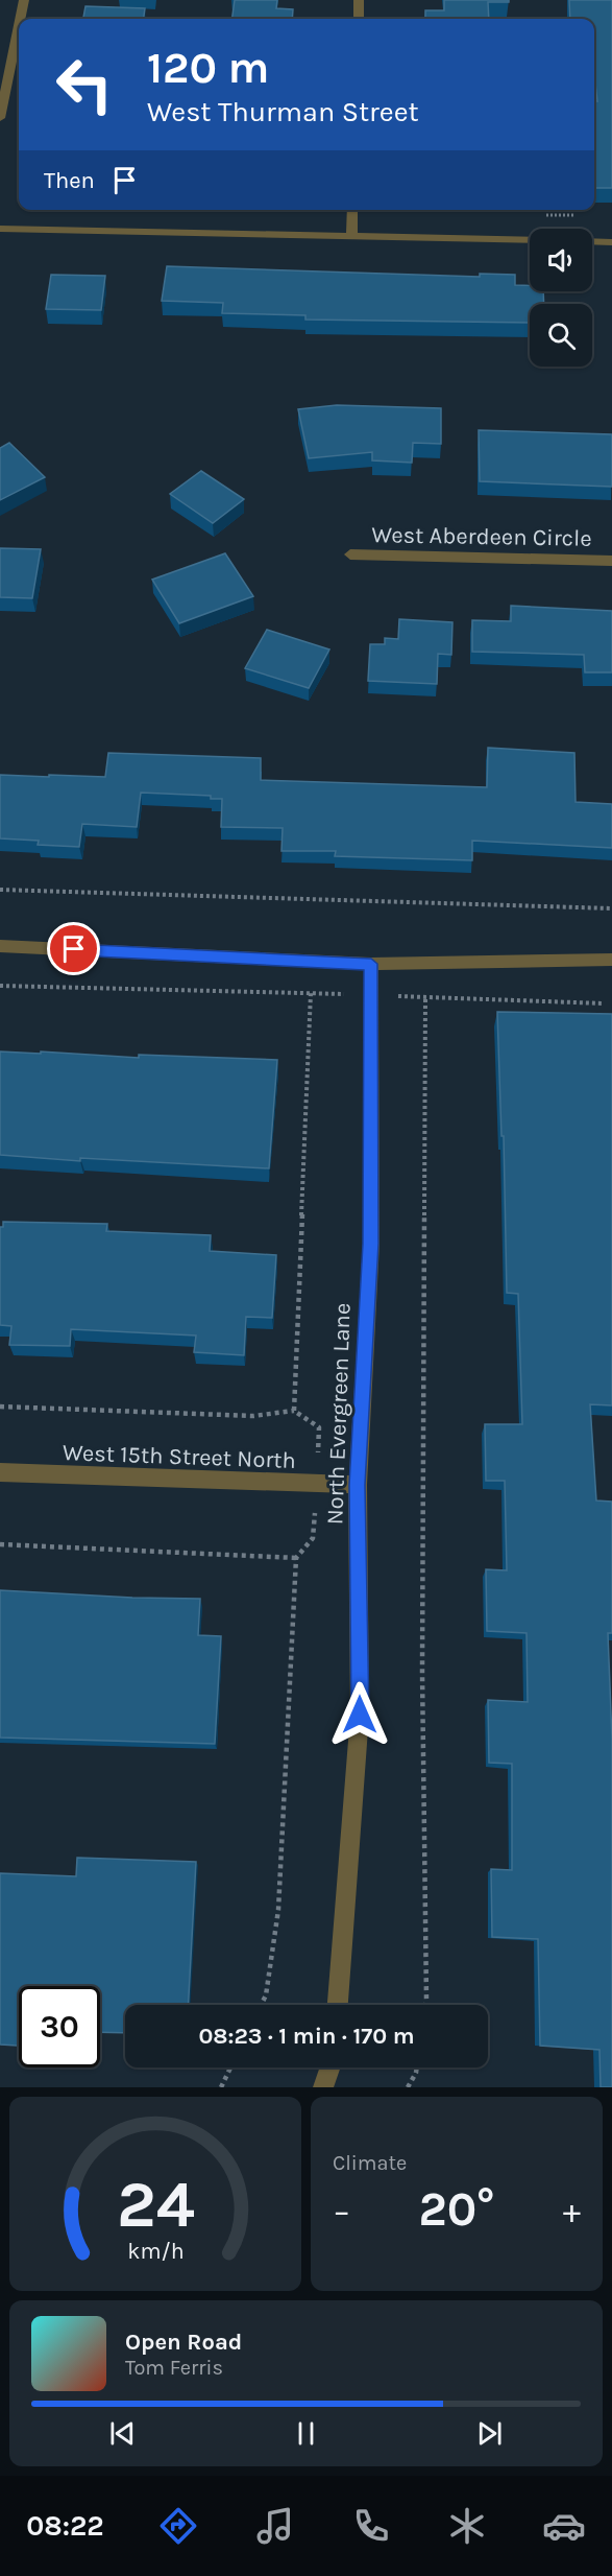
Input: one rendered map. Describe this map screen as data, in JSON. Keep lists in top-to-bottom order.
{
  "streets": {
    "street": ["West Aberdeen Circle", "North Evergreen Lane", "West 15th Street North"]
  },
  "crossings": [
    ["North Evergreen Lane", "West 15th Street North"]
  ],
  "page": {
    "turn": ["120 m", "West Thurman Street"],
    "then": "Then",
    "limit": "30",
    "trip": "08:23 · 1 min · 170 m",
    "tile": "Climate",
    "heat": ["−", "20°", "+"],
    "song": ["Open Road", "Tom Ferris"],
    "tabs": "08:22",
    "gauge": ["24", "km/h"]
  }
}
